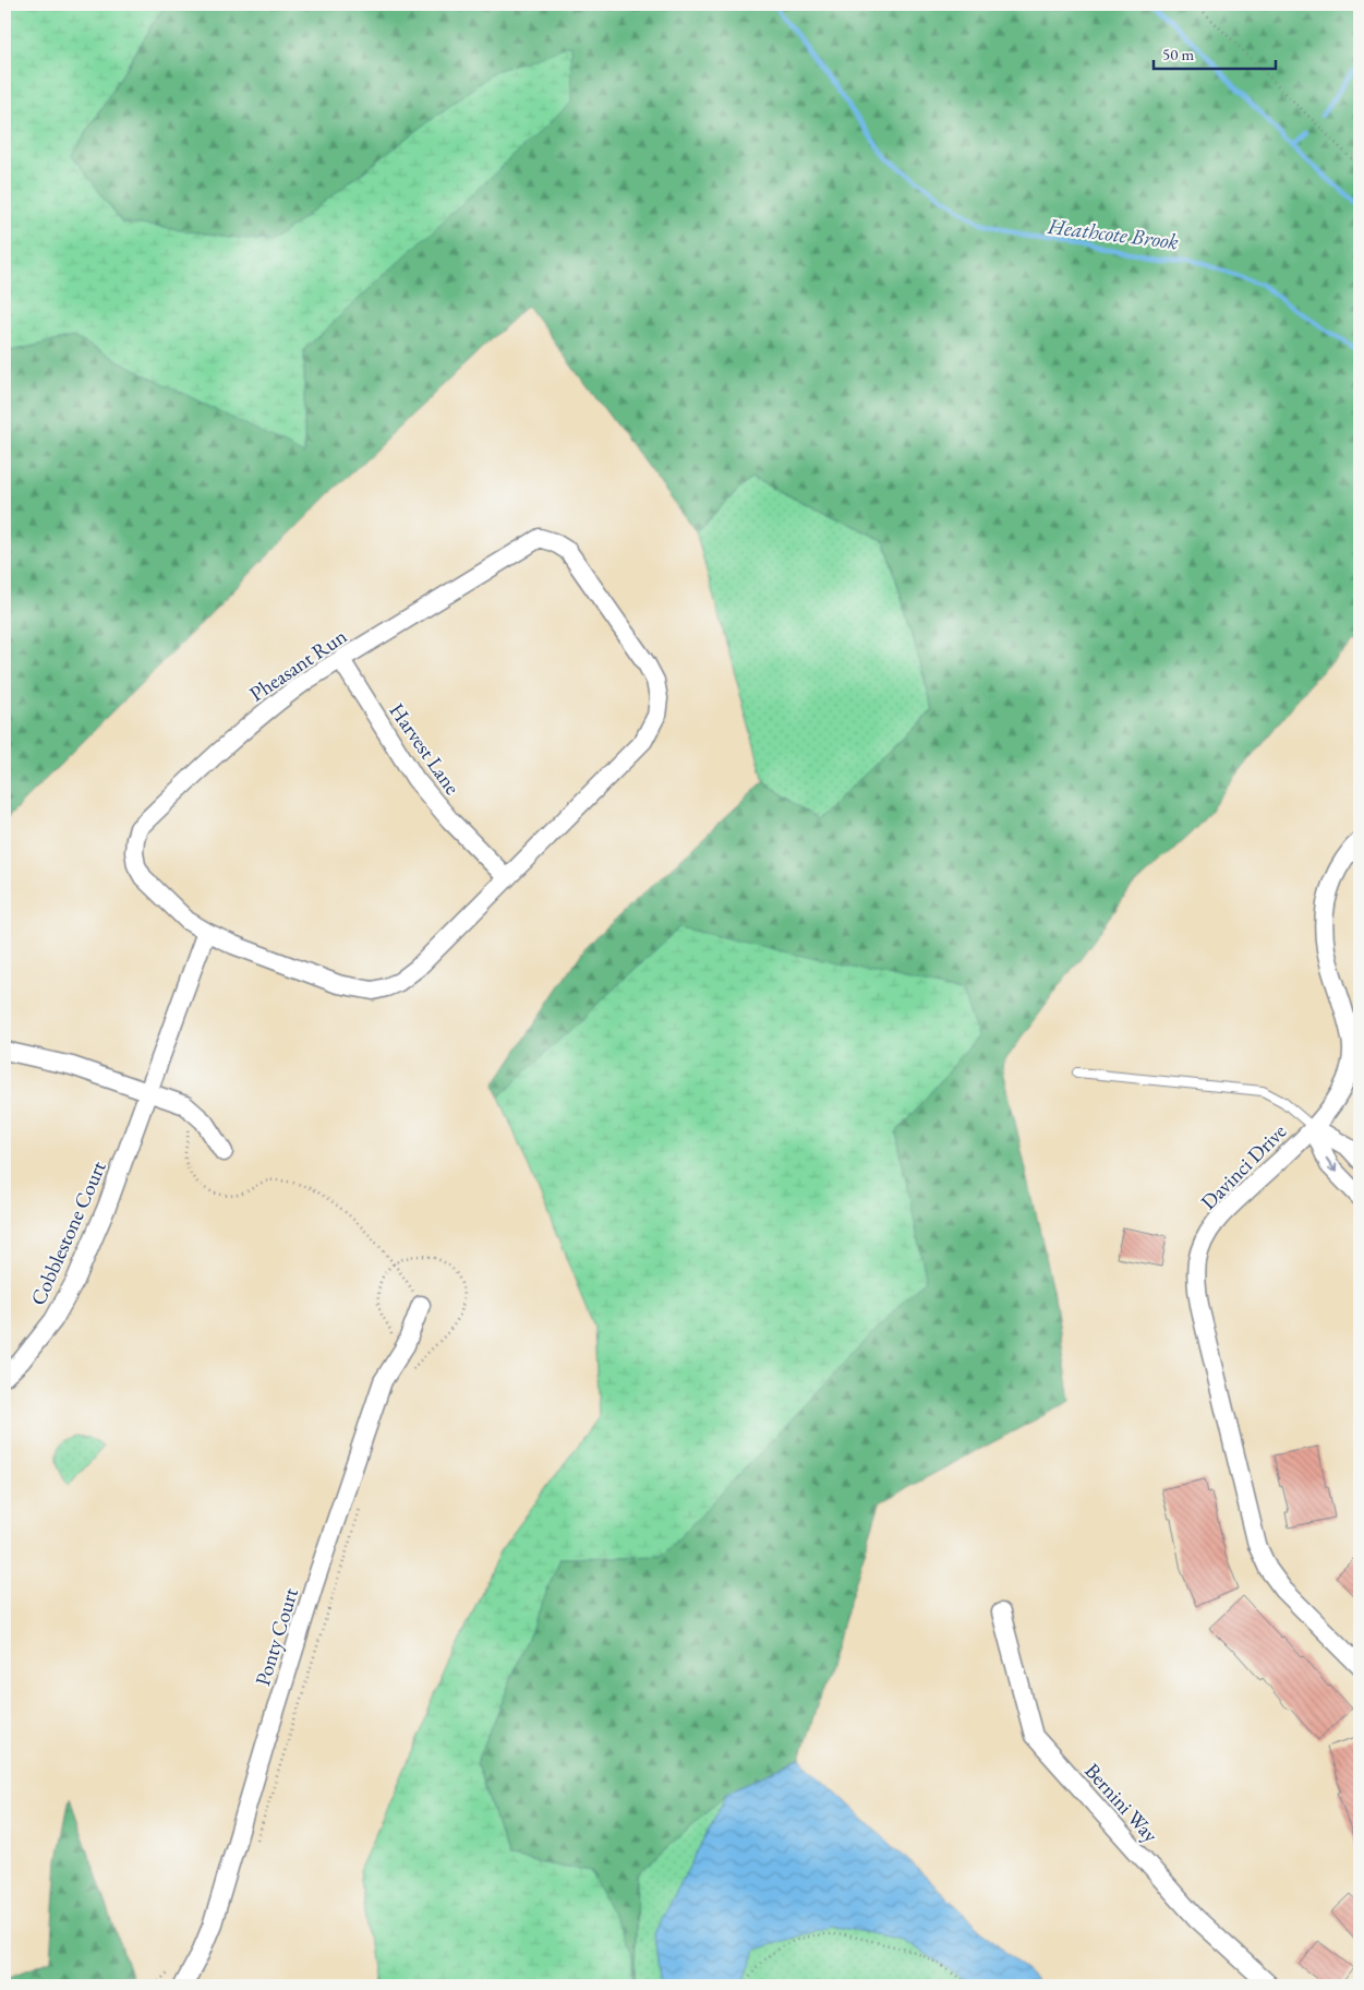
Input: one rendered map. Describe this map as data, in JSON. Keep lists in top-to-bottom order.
{
  "streets": {
    "street": [
      "Pheasant Run",
      "Harvest Lane",
      "Davinci Drive",
      "Cobblestone Court",
      "Ponty Court",
      "Bernini Way"
    ]
  },
  "crossings": [
    ["Pheasant Run", "Harvest Lane"],
    ["Pheasant Run", "Cobblestone Court"]
  ],
  "water": ["Heathcote Brook"],
  "scale_bar": "50 m"
}
